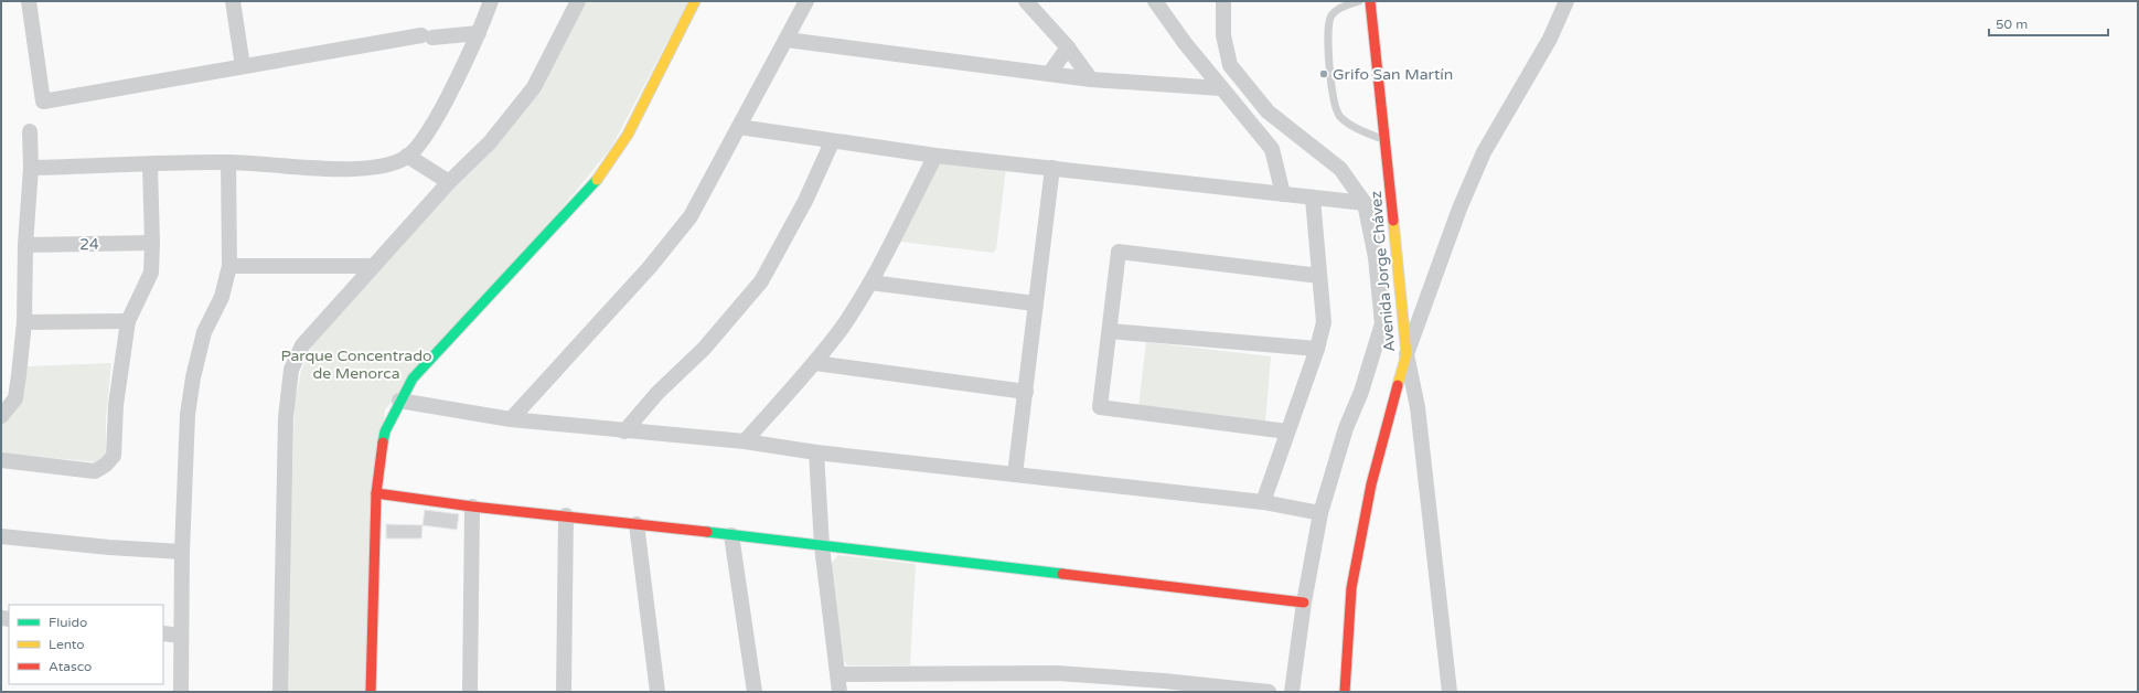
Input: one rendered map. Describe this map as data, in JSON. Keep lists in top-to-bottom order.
{
  "streets": {
    "street": ["24", "Avenida Jorge Chávez"]
  },
  "parks": ["Parque Concentrado de Menorca"],
  "places": ["Grifo San Martín"],
  "legend": ["Fluido", "Lento", "Atasco"],
  "scale_bar": "50 m"
}
